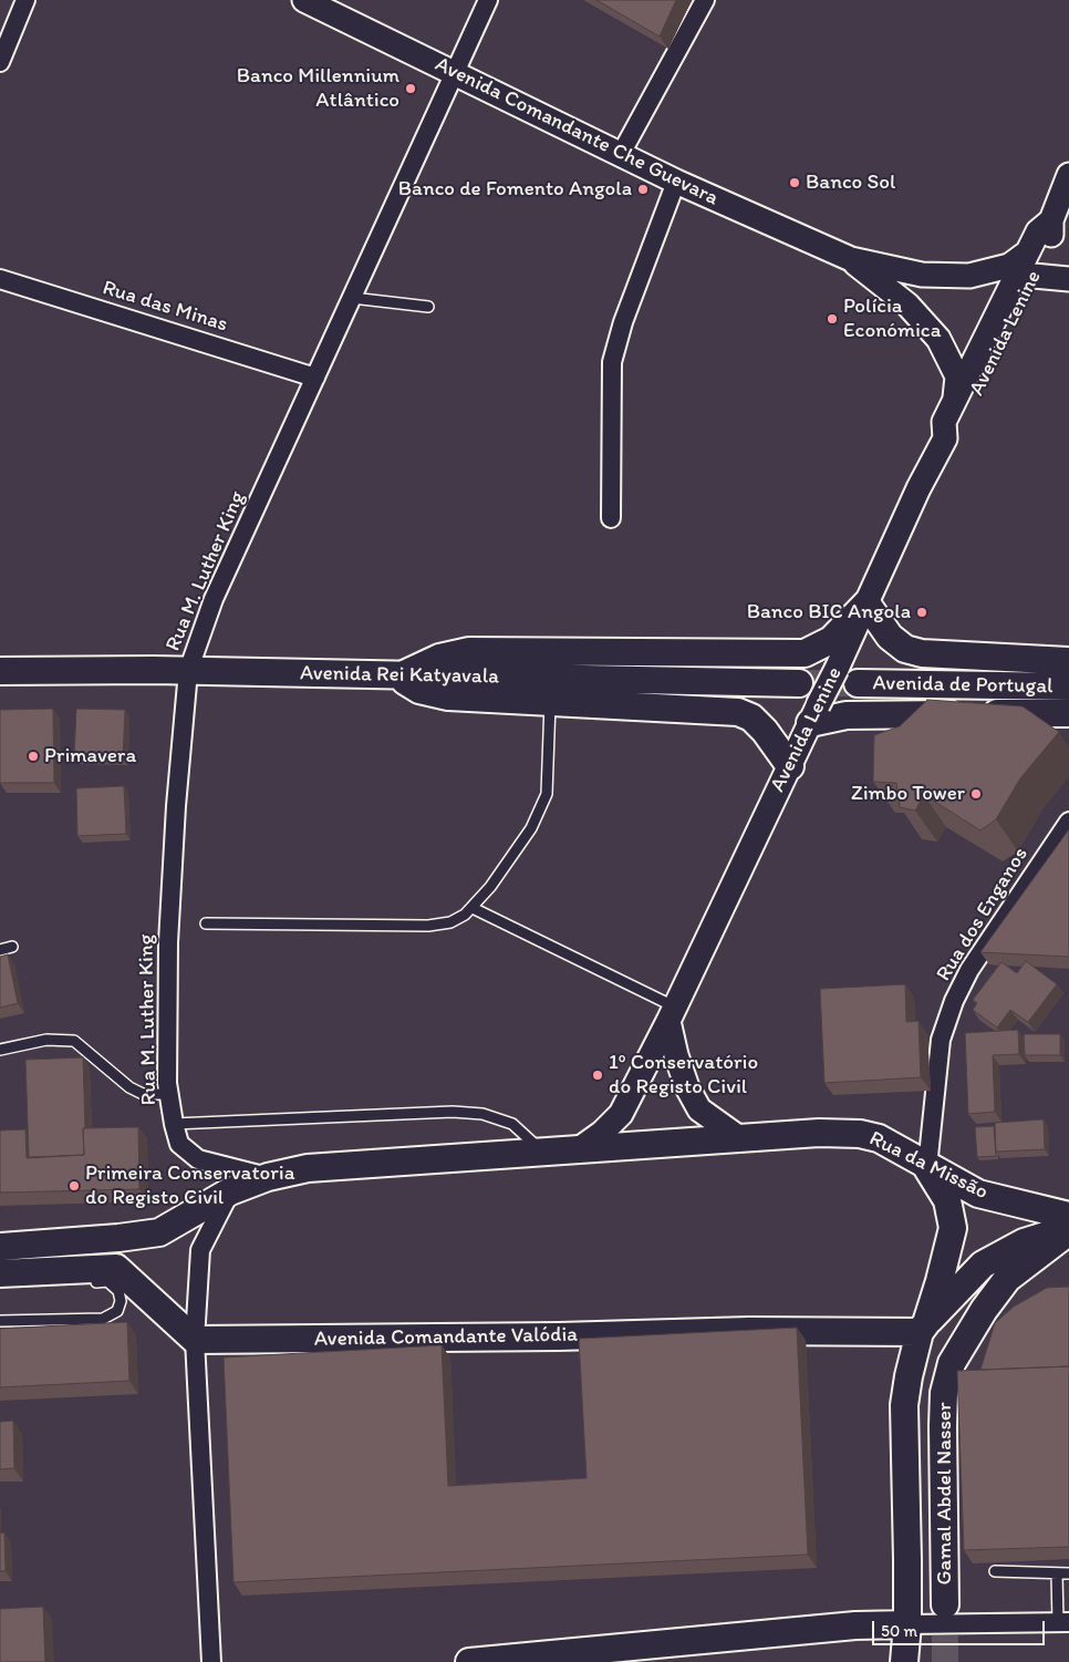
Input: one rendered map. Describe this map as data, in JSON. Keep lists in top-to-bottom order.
{
  "streets": {
    "main road": [
      "Avenida Rei Katyavala",
      "Avenida de Portugal",
      "Rua da Missão",
      "Avenida Comandante Valódia",
      "Gamal Abdel Nasser"
    ],
    "street": [
      "Avenida Comandante Che Guevara",
      "Rua das Minas",
      "Avenida Lenine",
      "Rua M. Luther King",
      "Rua dos Enganos"
    ]
  },
  "crossings": [
    ["Avenida Comandante Che Guevara", "Avenida Lenine"],
    ["Avenida Comandante Che Guevara", "Rua M. Luther King"],
    ["Rua das Minas", "Rua M. Luther King"],
    ["Rua M. Luther King", "Avenida Rei Katyavala"],
    ["Rua dos Enganos", "Rua da Missão"],
    ["Rua dos Enganos", "Gamal Abdel Nasser"],
    ["Rua da Missão", "Gamal Abdel Nasser"],
    ["Avenida Comandante Valódia", "Gamal Abdel Nasser"]
  ],
  "places": [
    "Banco Millennium Atlântico",
    "Banco Sol",
    "Banco de Fomento Angola",
    "Polícia Económica",
    "Banco BIC Angola",
    "Primavera",
    "Zimbo Tower",
    "1º Conservatório do Registo Civil",
    "Primeira Conservatoria do Registo Civil"
  ],
  "scale_bar": "50 m"
}
